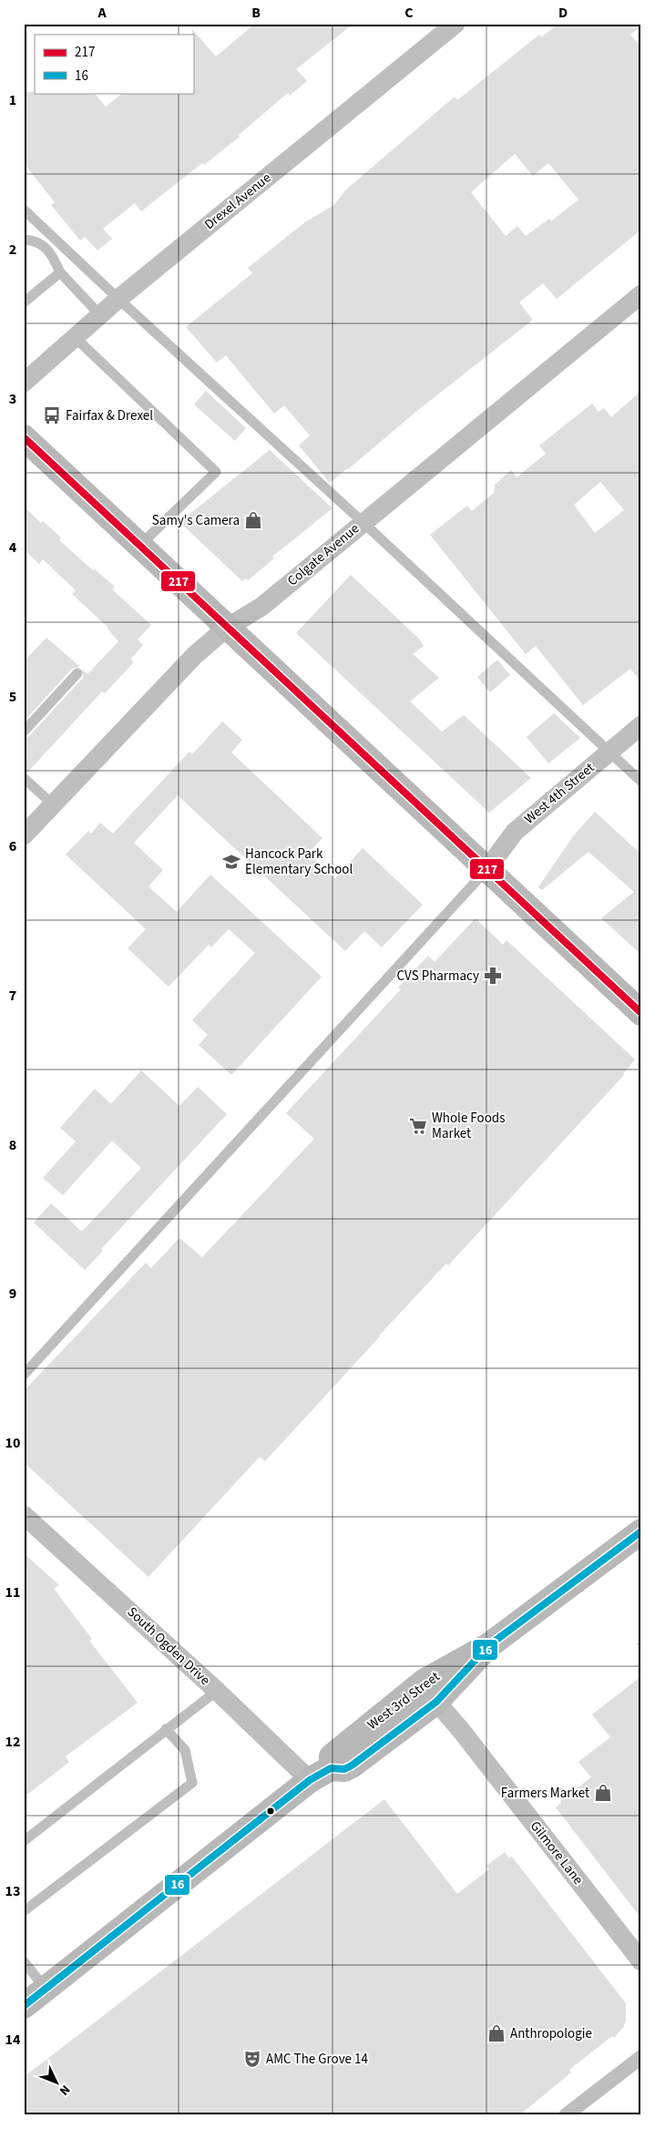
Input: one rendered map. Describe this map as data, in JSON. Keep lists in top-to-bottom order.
{
  "streets": {
    "main road": ["West 3rd Street"],
    "street": [
      "Drexel Avenue",
      "Colgate Avenue",
      "West 4th Street",
      "South Ogden Drive",
      "Gilmore Lane"
    ]
  },
  "crossings": [
    ["South Ogden Drive", "West 3rd Street"],
    ["West 3rd Street", "Gilmore Lane"]
  ],
  "places": {
    "bus stop": ["Fairfax & Drexel"],
    "shop": ["Samy's Camera", "Farmers Market", "Anthropologie"],
    "school or university": ["Hancock Park Elementary School"],
    "pharmacy": ["CVS Pharmacy"],
    "supermarket": ["Whole Foods Market"],
    "theatre": ["AMC The Grove 14"]
  },
  "lines": ["transit line 217", "transit line 16"],
  "legend": ["217", "16"],
  "north": "bottom right",
  "grid": {
    "columns": [
      "A",
      "B",
      "C",
      "D"
    ],
    "rows": [
      "1",
      "2",
      "3",
      "4",
      "5",
      "6",
      "7",
      "8",
      "9",
      "10",
      "11",
      "12",
      "13",
      "14"
    ]
  }
}
